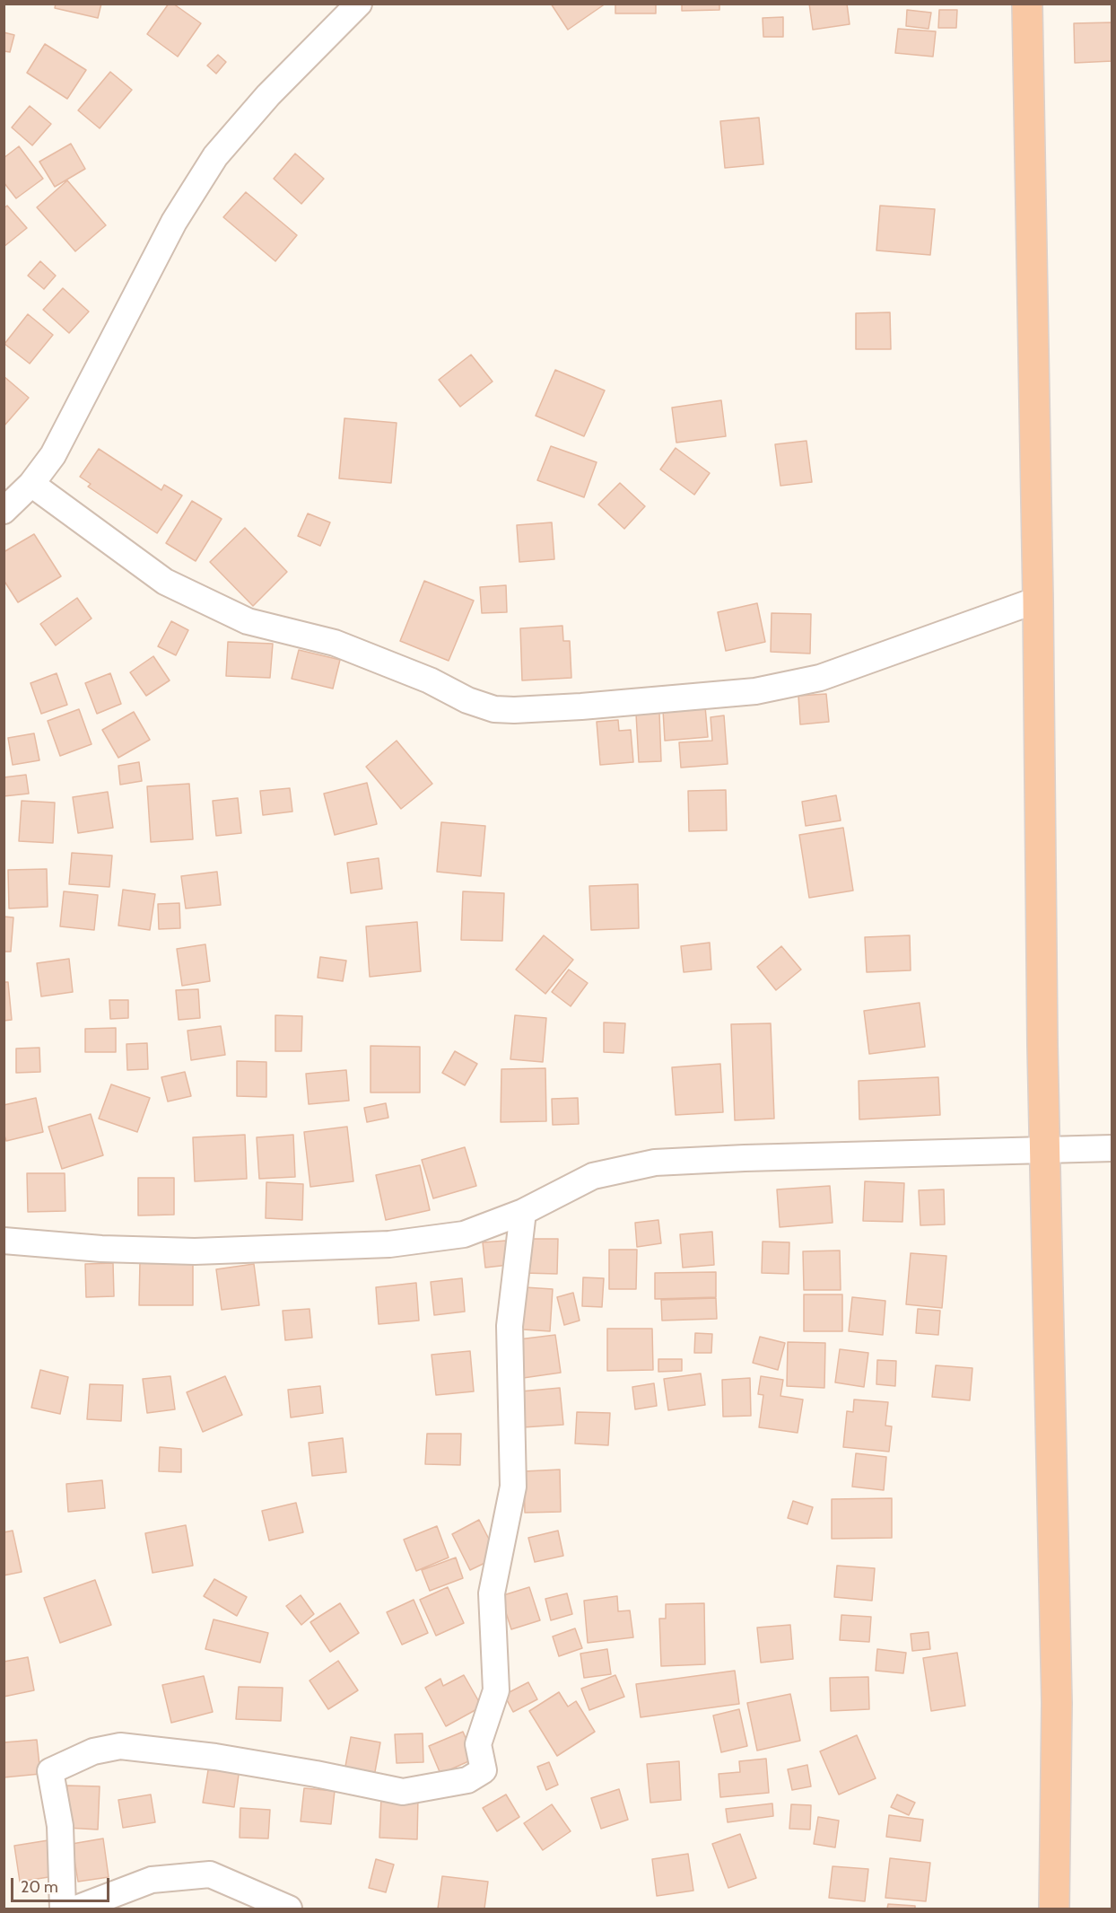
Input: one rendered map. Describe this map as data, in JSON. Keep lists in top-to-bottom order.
{
  "scale_bar": "20 m"
}
